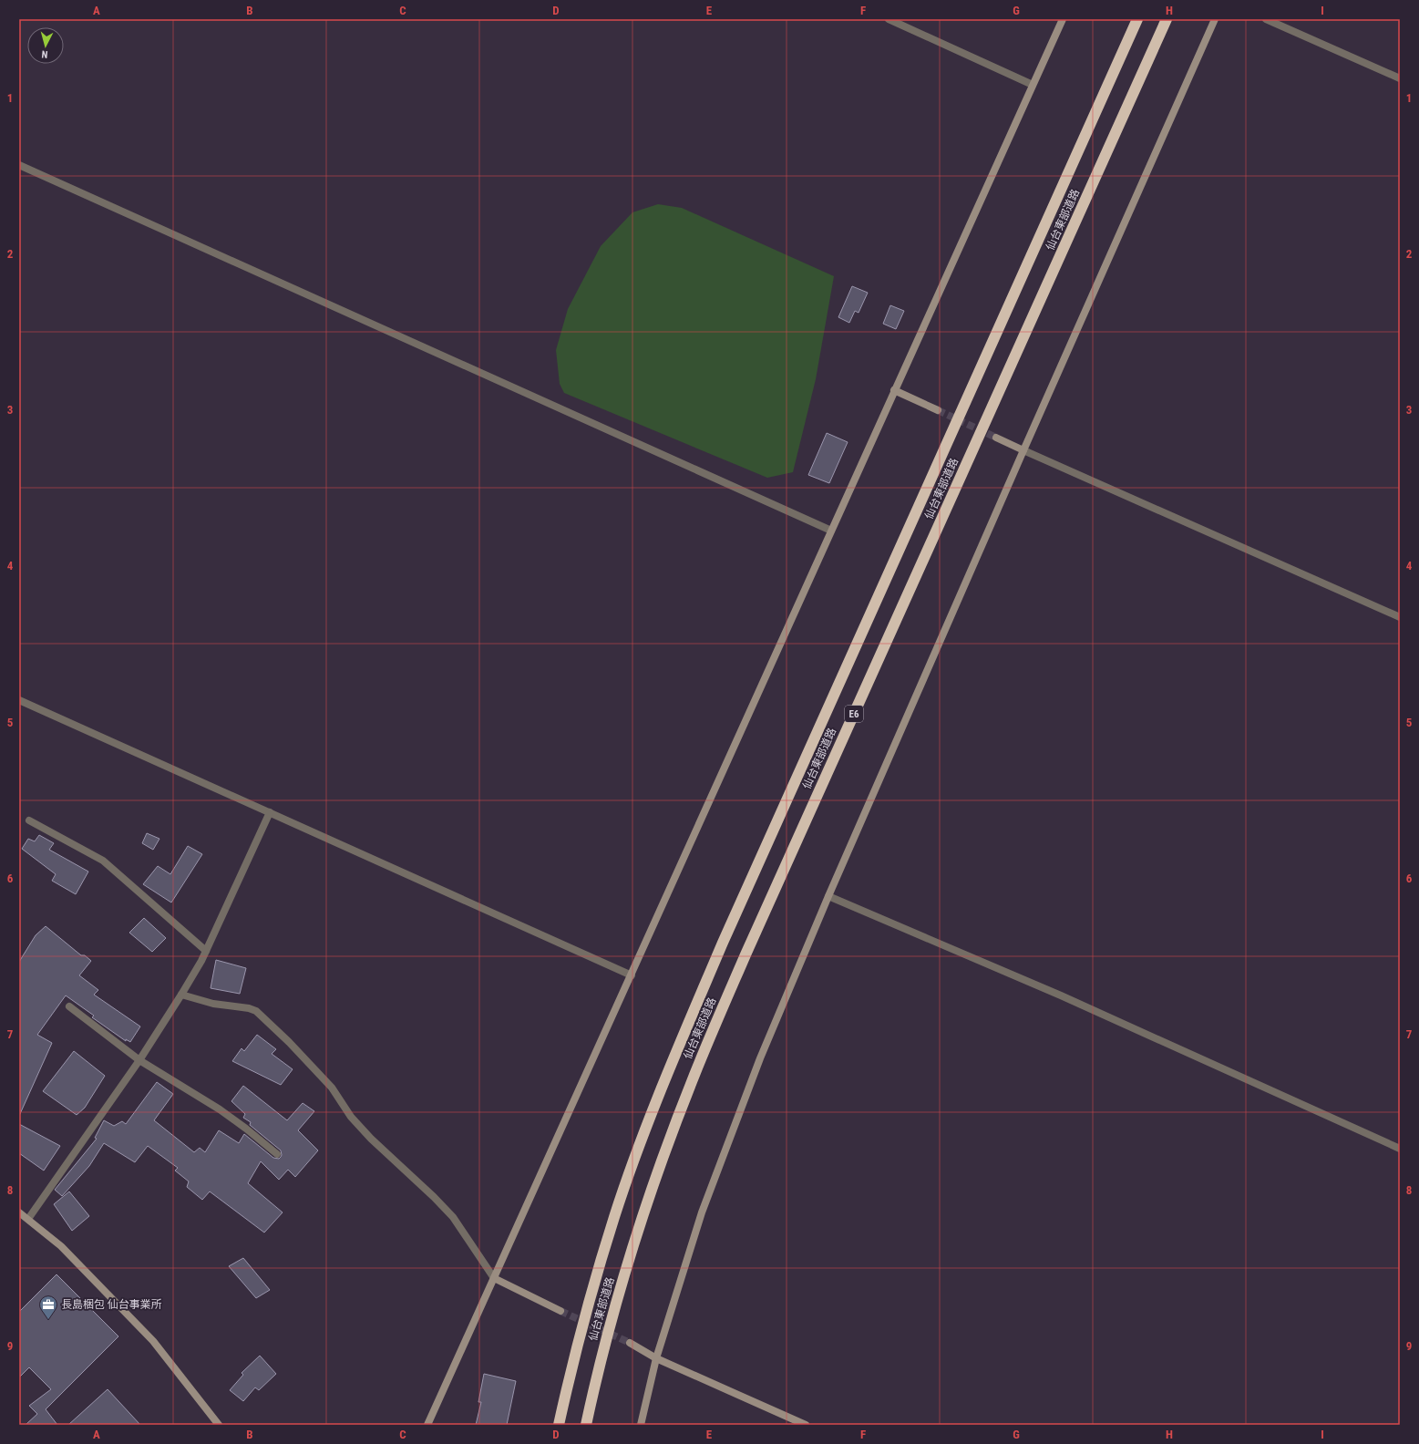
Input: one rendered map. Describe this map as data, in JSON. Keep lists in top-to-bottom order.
{
  "streets": {
    "highway": ["仙台東部道路", "E6"]
  },
  "places": {
    "office": ["長島梱包 仙台事業所"]
  },
  "north": "bottom",
  "grid": {
    "columns": [
      "A",
      "B",
      "C",
      "D",
      "E",
      "F",
      "G",
      "H",
      "I"
    ],
    "rows": [
      "1",
      "2",
      "3",
      "4",
      "5",
      "6",
      "7",
      "8",
      "9"
    ]
  }
}
